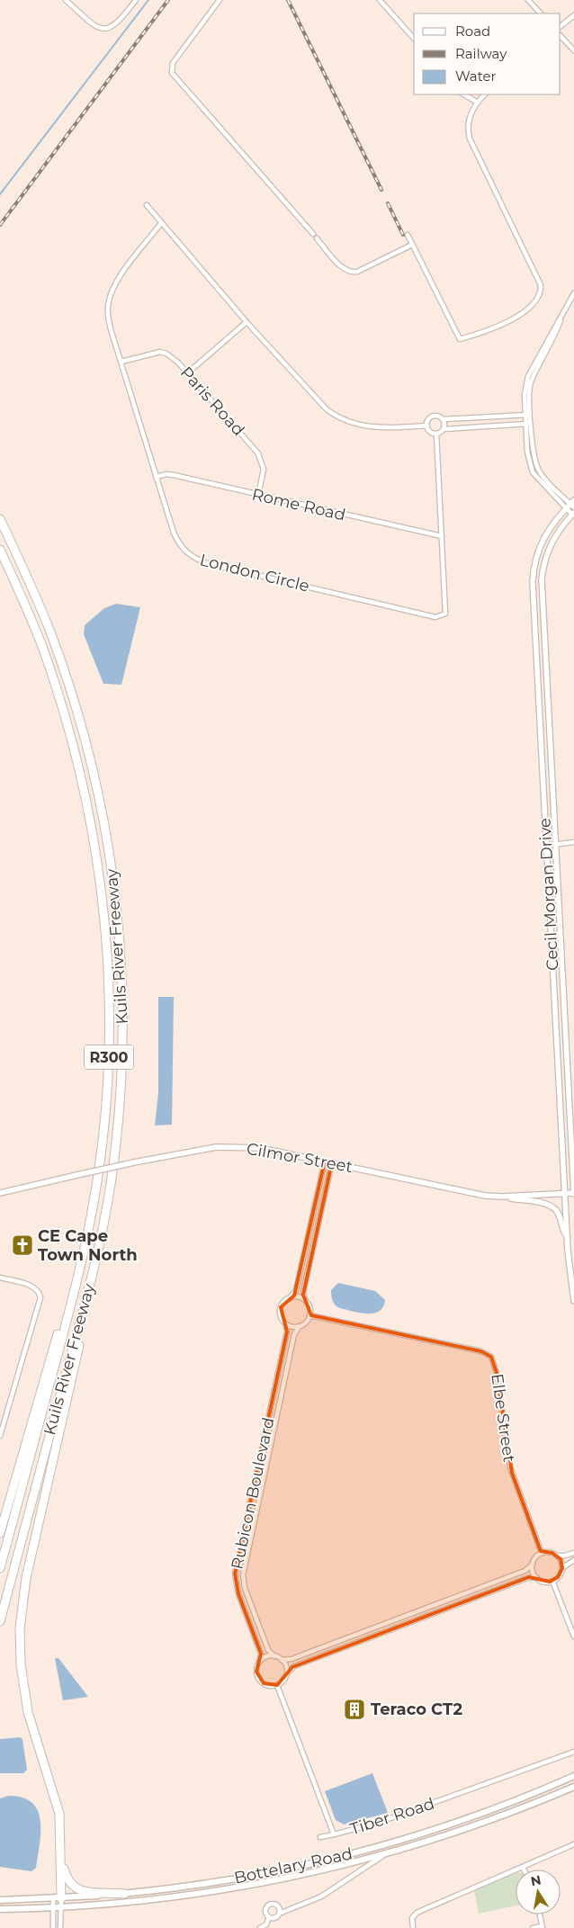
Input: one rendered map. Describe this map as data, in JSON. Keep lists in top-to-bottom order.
{
  "streets": {
    "highway": ["Kuils River Freeway", "R300"],
    "main road": ["Bottelary Road"],
    "street": [
      "Paris Road",
      "Rome Road",
      "London Circle",
      "Cecil Morgan Drive",
      "Cilmor Street",
      "Elbe Street",
      "Rubicon Boulevard",
      "Tiber Road"
    ]
  },
  "crossings": [
    ["Paris Road", "Rome Road"],
    ["Paris Road", "London Circle"],
    ["Rome Road", "London Circle"],
    ["Cecil Morgan Drive", "Cilmor Street"],
    ["Elbe Street", "Rubicon Boulevard"],
    ["Rubicon Boulevard", "Tiber Road"]
  ],
  "places": {
    "church": ["CE Cape Town North"],
    "building": ["Teraco CT2"]
  },
  "legend": ["Road", "Railway", "Water"],
  "north": "top"
}
